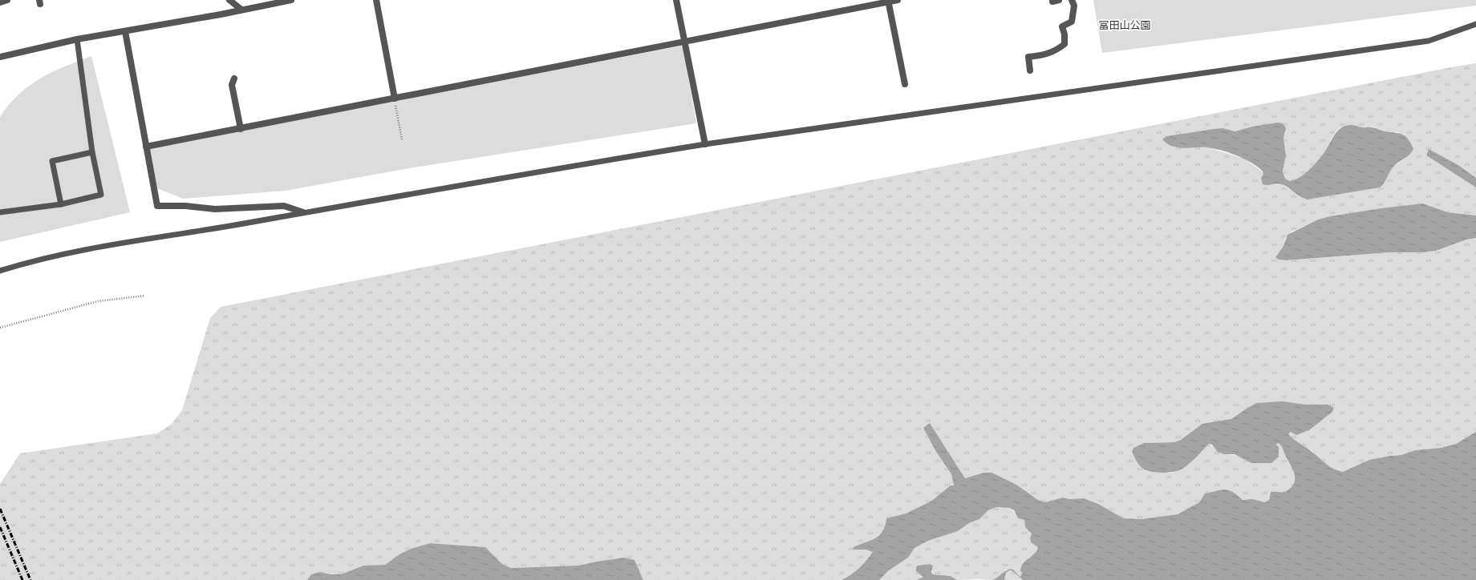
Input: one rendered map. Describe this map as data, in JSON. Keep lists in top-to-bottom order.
{
  "parks": ["冨田山公園"]
}
